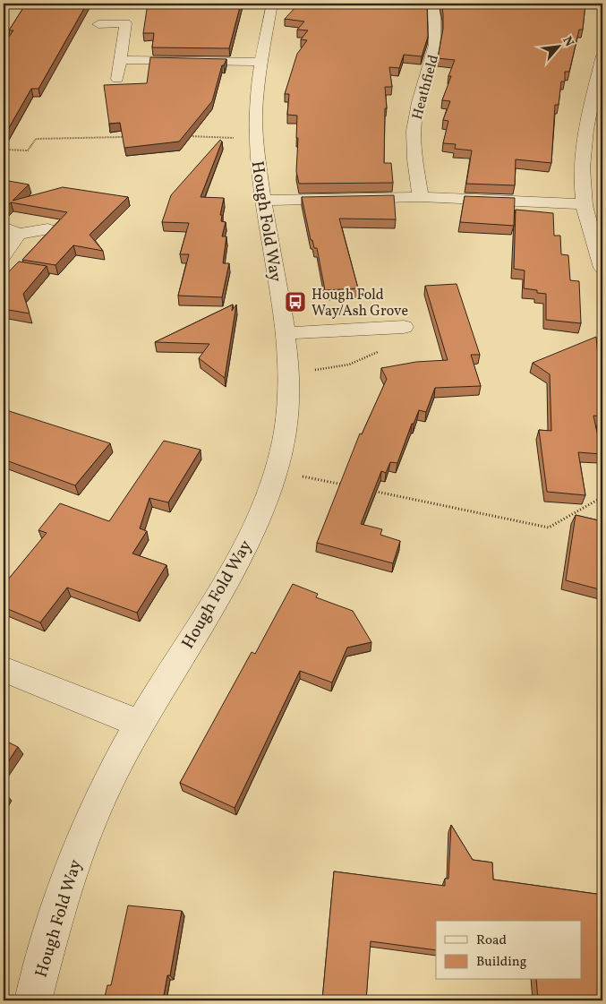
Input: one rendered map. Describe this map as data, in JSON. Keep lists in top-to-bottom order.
{
  "streets": {
    "street": ["Heathfield", "Hough Fold Way"]
  },
  "places": {
    "bus stop": ["Hough Fold Way/Ash Grove"]
  },
  "legend": ["Road", "Building"],
  "north": "top right"
}
